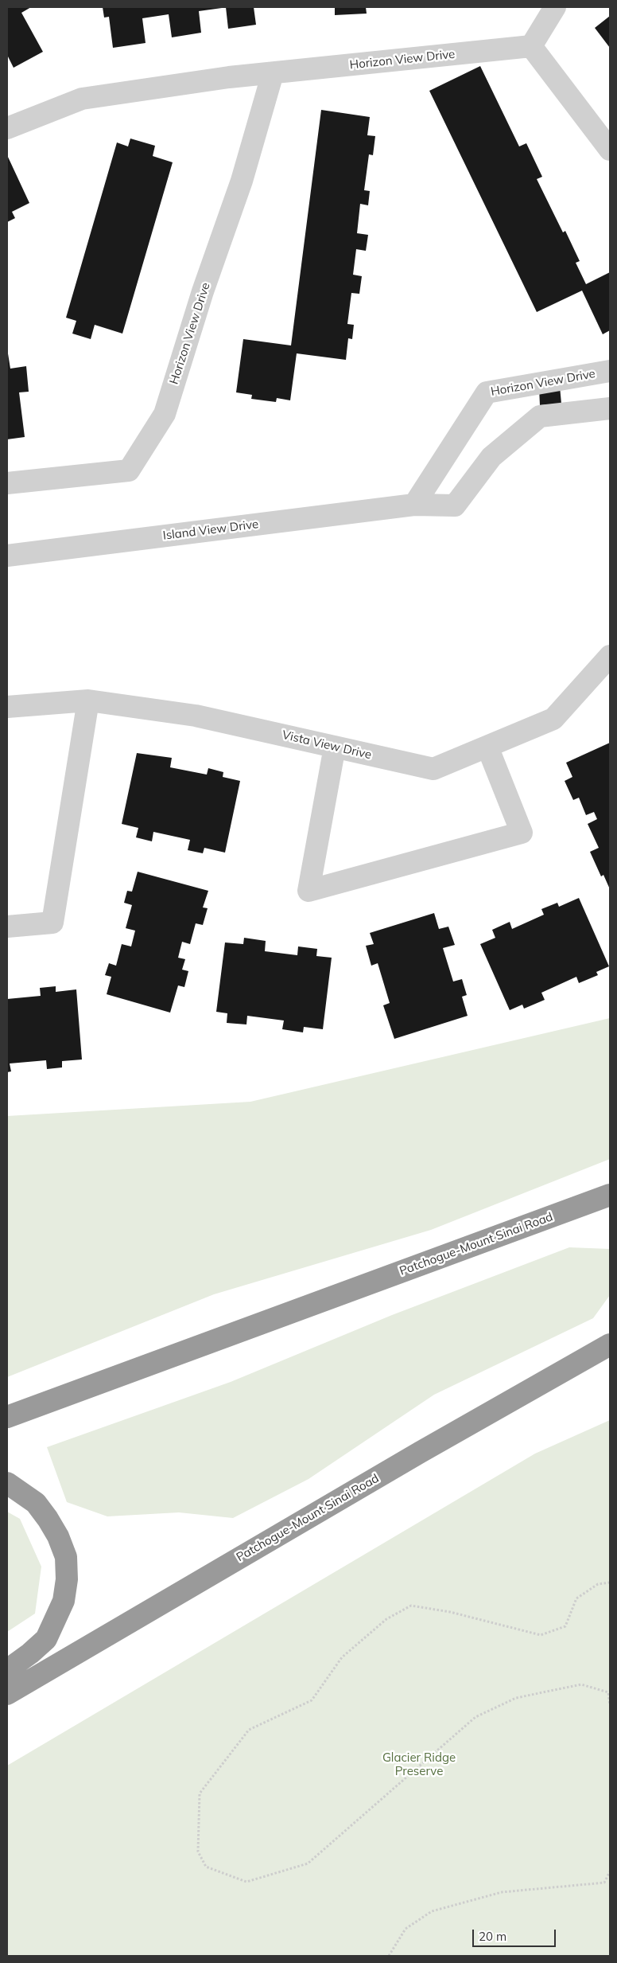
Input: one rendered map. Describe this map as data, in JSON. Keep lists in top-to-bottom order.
{
  "streets": {
    "highway": ["Patchogue-Mount Sinai Road"],
    "street": ["Horizon View Drive", "Island View Drive", "Vista View Drive"]
  },
  "crossings": [
    ["Horizon View Drive", "Island View Drive"]
  ],
  "parks": ["Glacier Ridge Preserve"],
  "scale_bar": "20 m"
}
